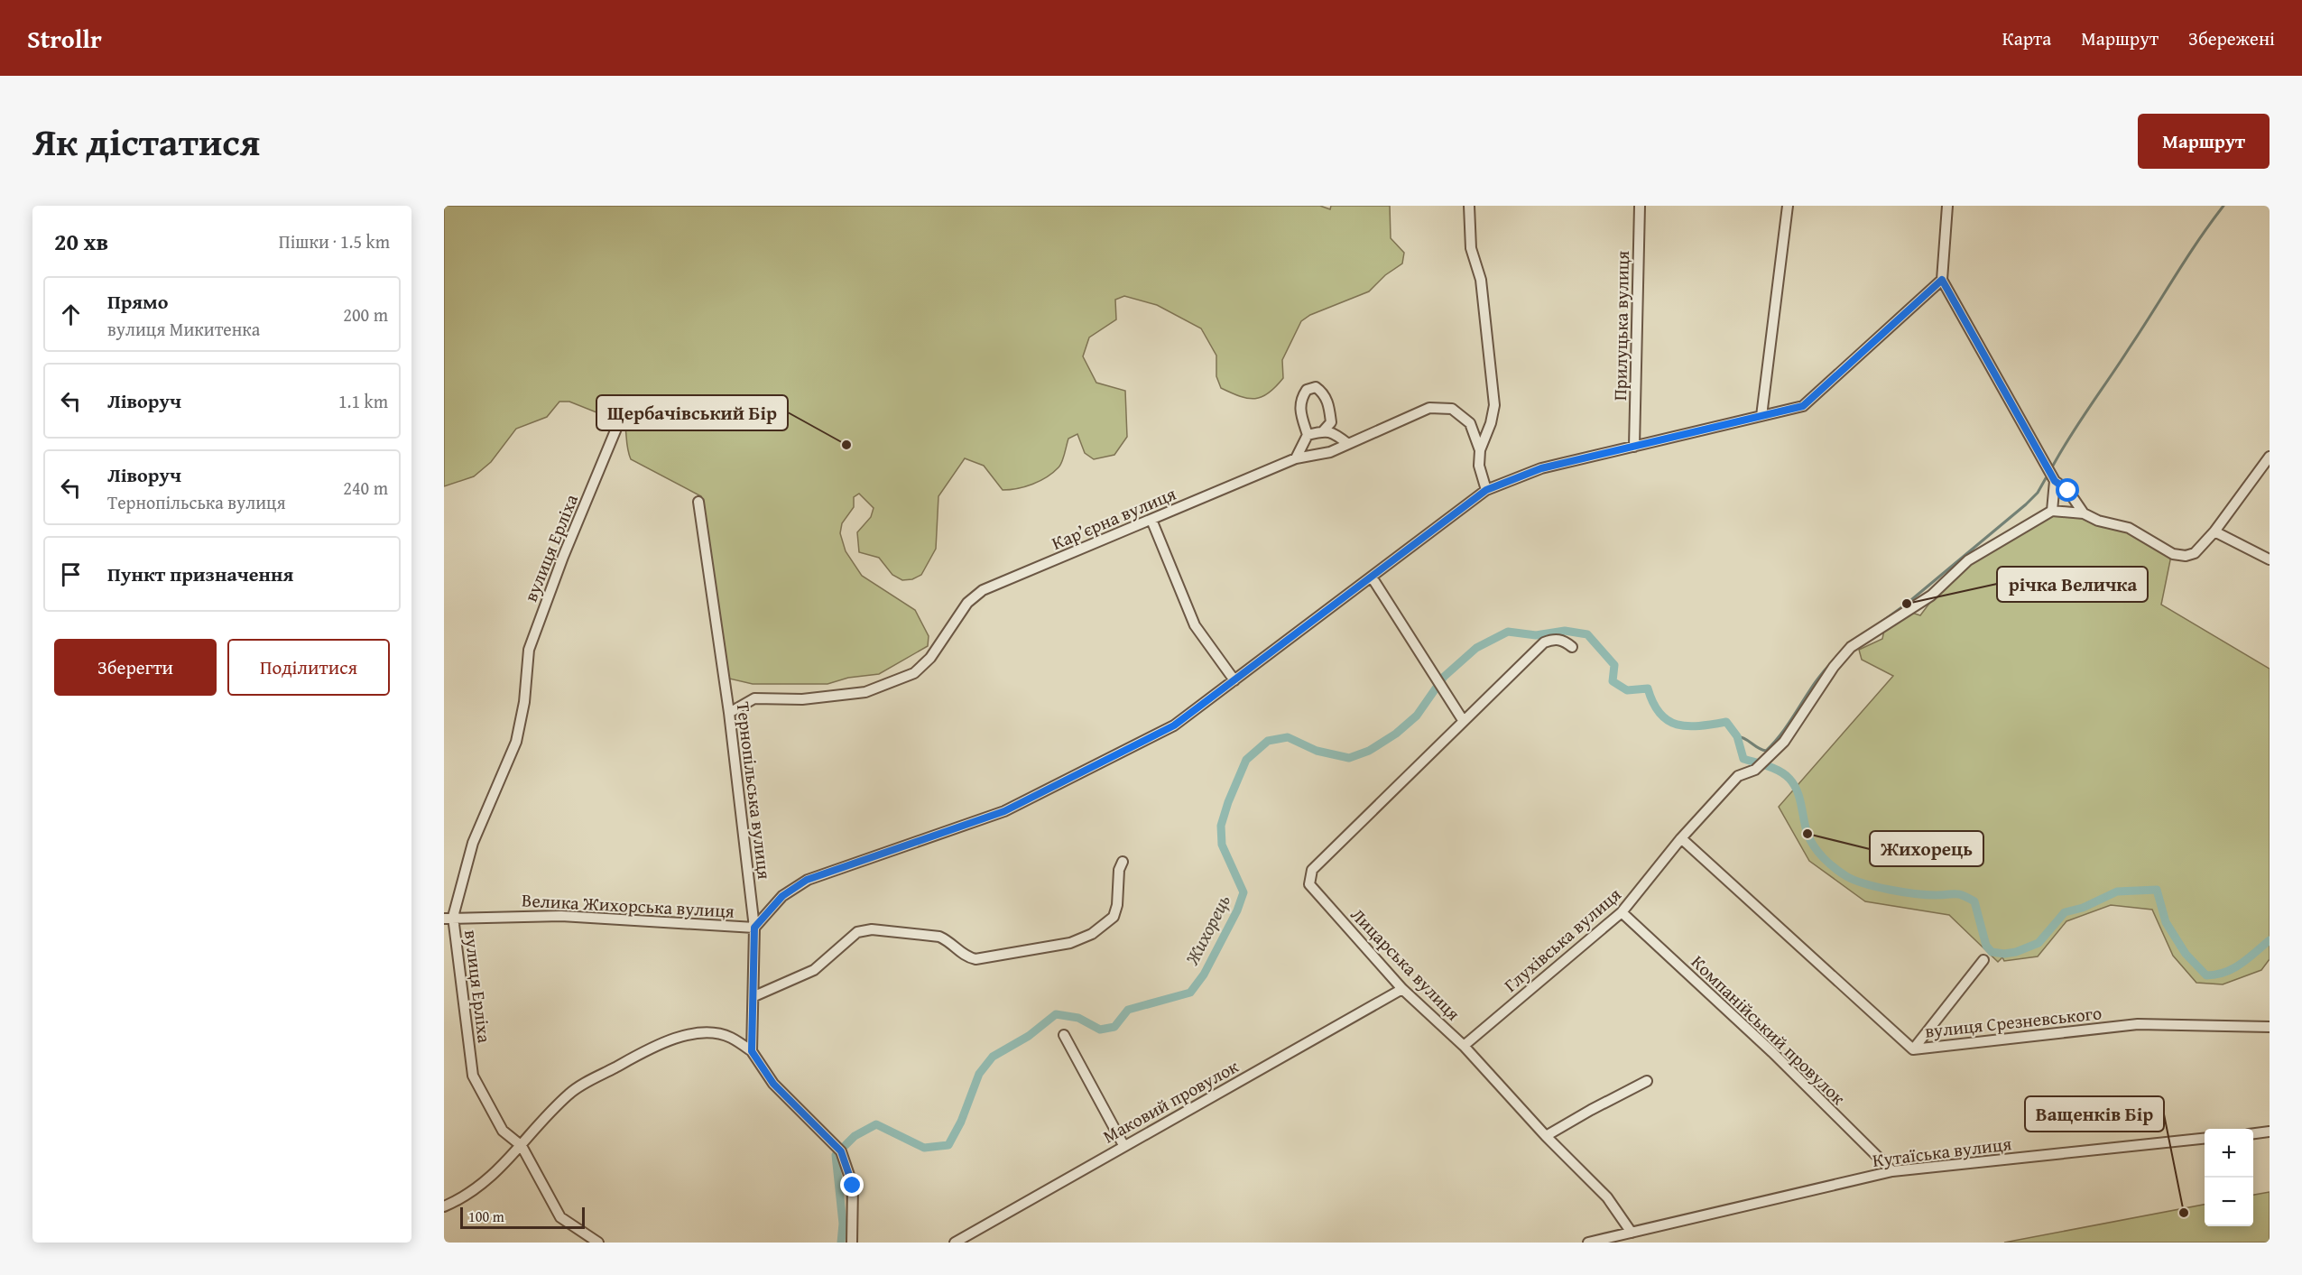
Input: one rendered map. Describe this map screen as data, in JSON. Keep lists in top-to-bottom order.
{
  "streets": {
    "street": [
      "Прилуцька вулиця",
      "Кар’єрна вулиця",
      "вулиця Ерліха",
      "Тернопільська вулиця",
      "Велика Жихорська вулиця",
      "Глухівська вулиця",
      "Лицарська вулиця",
      "вулиця Срезневського",
      "Компанійський провулок",
      "Маковий провулок",
      "Кутаїська вулиця"
    ]
  },
  "crossings": [
    ["Прилуцька вулиця", "Велика Жихорська вулиця"],
    ["Кар’єрна вулиця", "Тернопільська вулиця"],
    ["Кар’єрна вулиця", "Велика Жихорська вулиця"],
    ["вулиця Ерліха", "Велика Жихорська вулиця"],
    ["Тернопільська вулиця", "Велика Жихорська вулиця"],
    ["Глухівська вулиця", "Лицарська вулиця"],
    ["Глухівська вулиця", "вулиця Срезневського"],
    ["Глухівська вулиця", "Компанійський провулок"],
    ["Лицарська вулиця", "Маковий провулок"],
    ["Лицарська вулиця", "Кутаїська вулиця"],
    ["Компанійський провулок", "Кутаїська вулиця"]
  ],
  "water": ["Жихорець"],
  "places": [
    "Щербачівський Бір",
    "річка Величка",
    "Жихорець",
    "Ващенків Бір"
  ],
  "scale_bar": "100 m",
  "page": {
    "header": "Strollr",
    "nav": ["Карта", "Маршрут", "Збережені"],
    "title": "Як дістатися",
    "buttons": [
      "Маршрут",
      ["Зберегти", "Поділитися"]
    ],
    "heading": ["20 хв", "Пішки · 1.5 km"],
    "list": [
      ["Прямо", "вулиця Микитенка", "200 m"],
      ["Ліворуч", "1.1 km"],
      ["Ліворуч", "Тернопільська вулиця", "240 m"],
      "Пункт призначення"
    ],
    "map_buttons": ["+", "−"],
    "scale": "100 m"
  }
}
